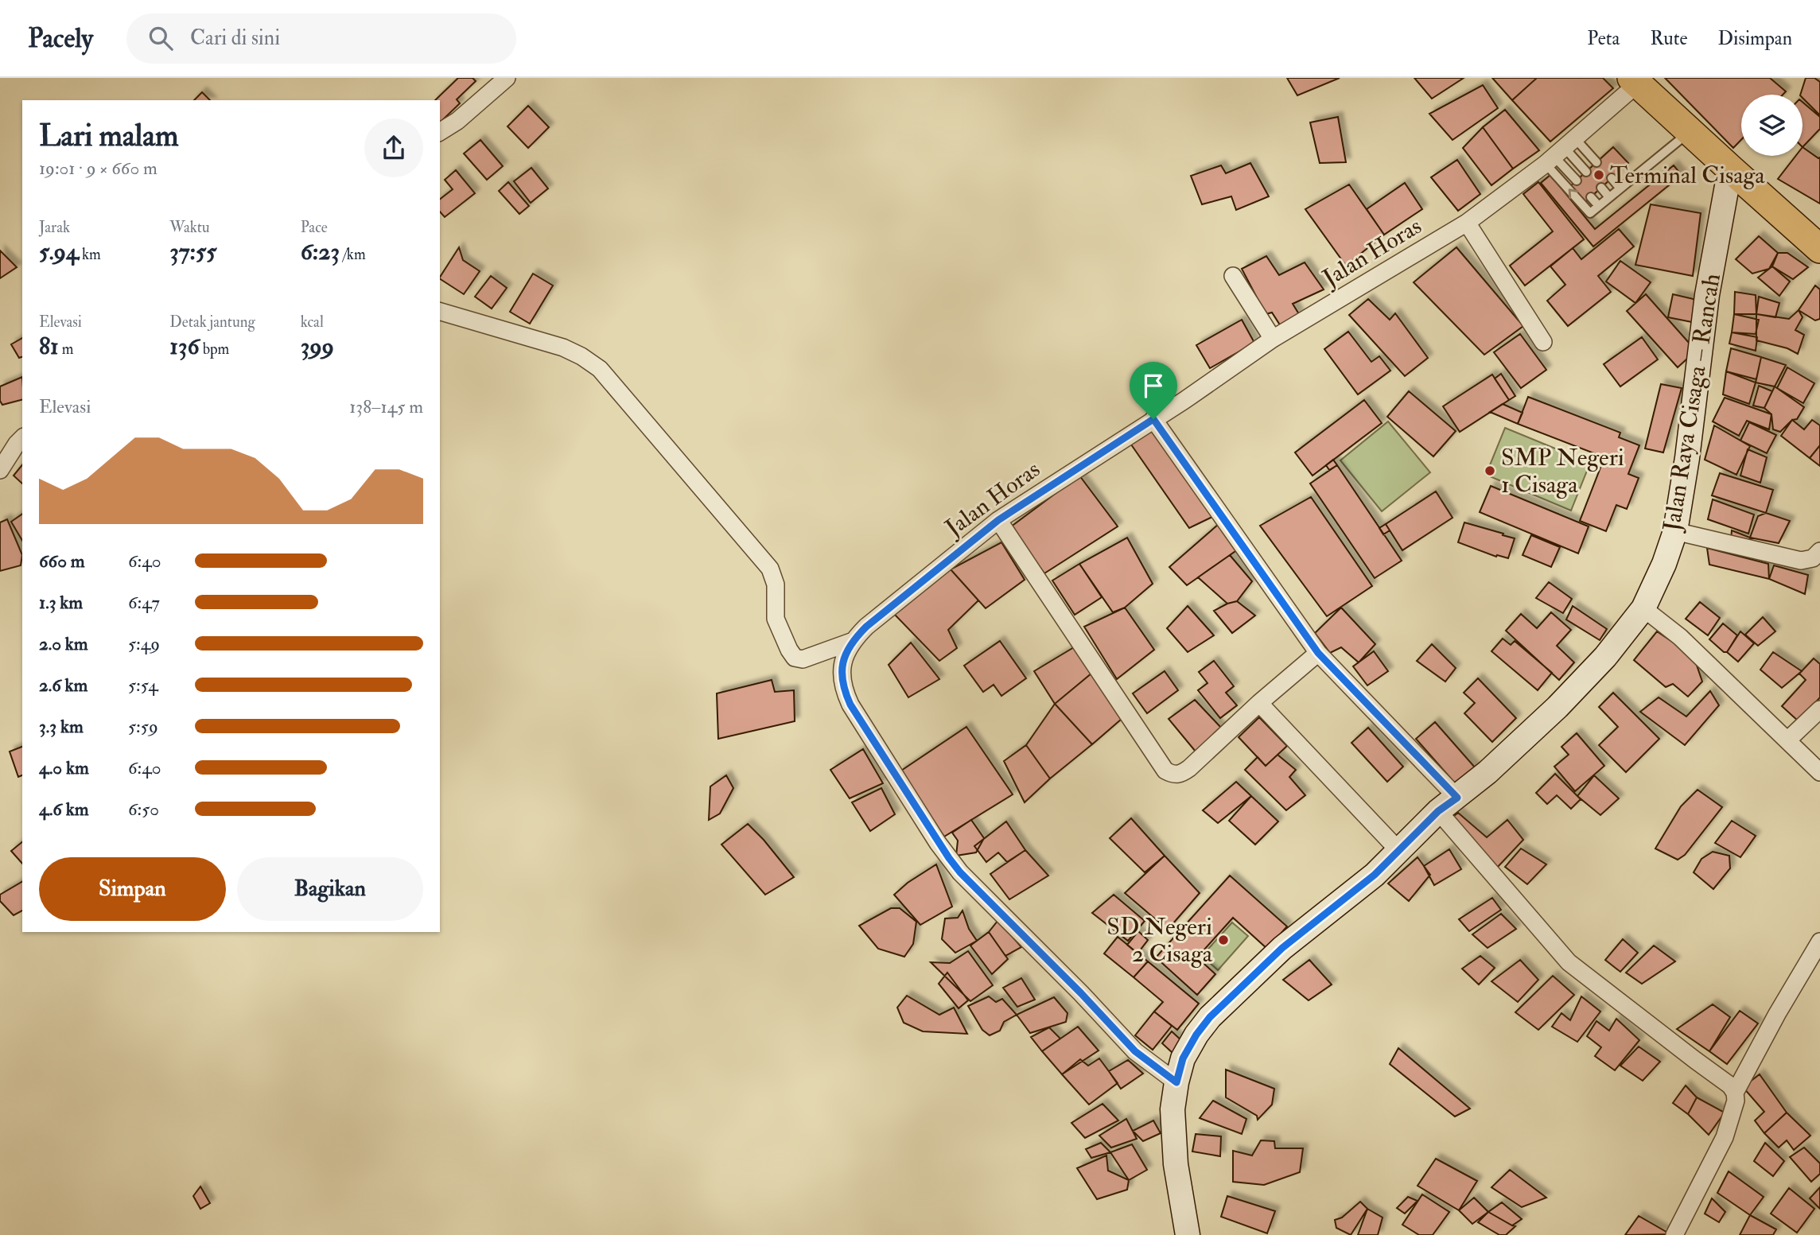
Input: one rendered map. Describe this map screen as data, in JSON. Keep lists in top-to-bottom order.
{
  "streets": {
    "main road": ["Jalan Raya Cisaga – Rancah"],
    "street": ["Jalan Horas"]
  },
  "crossings": [
    ["Jalan Horas", "Jalan Raya Cisaga – Rancah"]
  ],
  "places": ["Terminal Cisaga", "SMP Negeri 1 Cisaga", "SD Negeri 2 Cisaga"],
  "page": {
    "header": "Pacely",
    "search": "Cari di sini",
    "nav": ["Peta", "Rute", "Disimpan"],
    "heading": ["Lari malam", "19:01 · 9 × 660 m"],
    "stats": [
      ["Jarak", "5.94 km"],
      ["Waktu", "37:55"],
      ["Pace", "6:23 /km"],
      ["Elevasi", "81 m"],
      ["Detak jantung", "136 bpm"],
      ["kcal", "399"]
    ],
    "chart": ["Elevasi", "138–145 m"],
    "list": [
      {
        "name": "660 m",
        "note": "6:40"
      },
      {
        "name": "1.3 km",
        "note": "6:47"
      },
      {
        "name": "2.0 km",
        "note": "5:49"
      },
      {
        "name": "2.6 km",
        "note": "5:54"
      },
      {
        "name": "3.3 km",
        "note": "5:59"
      },
      {
        "name": "4.0 km",
        "note": "6:40"
      },
      {
        "name": "4.6 km",
        "note": "6:50"
      }
    ],
    "buttons": ["Simpan", "Bagikan"]
  }
}
